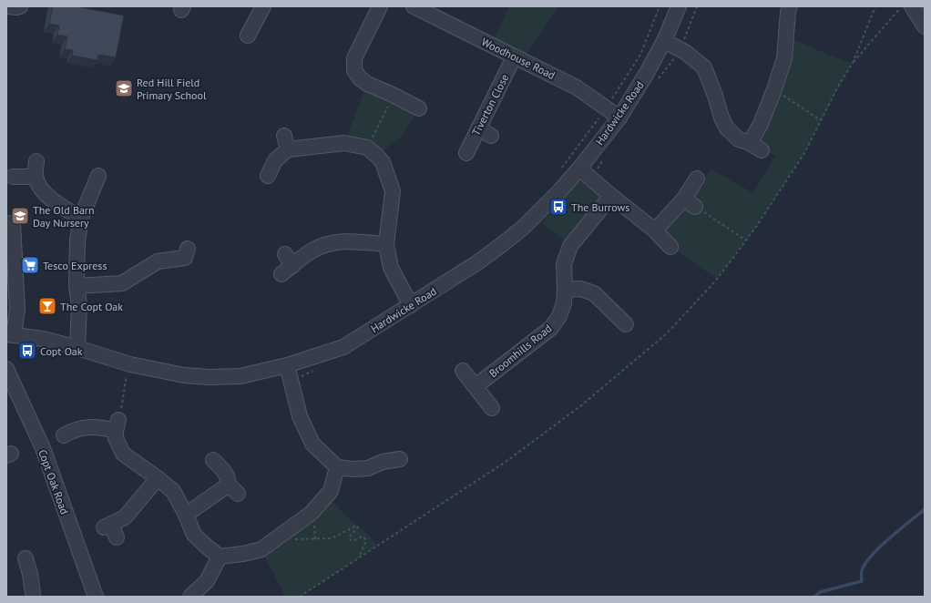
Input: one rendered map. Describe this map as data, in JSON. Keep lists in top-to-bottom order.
{
  "streets": {
    "street": [
      "Woodhouse Road",
      "Tiverton Close",
      "Hardwicke Road",
      "Broomhills Road",
      "Copt Oak Road"
    ]
  },
  "crossings": [
    ["Woodhouse Road", "Tiverton Close"],
    ["Woodhouse Road", "Hardwicke Road"]
  ],
  "places": {
    "school or university": ["Red Hill Field Primary School", "The Old Barn Day Nursery"],
    "bus stop": ["The Burrows", "Copt Oak"],
    "supermarket": ["Tesco Express"],
    "bar": ["The Copt Oak"]
  }
}
